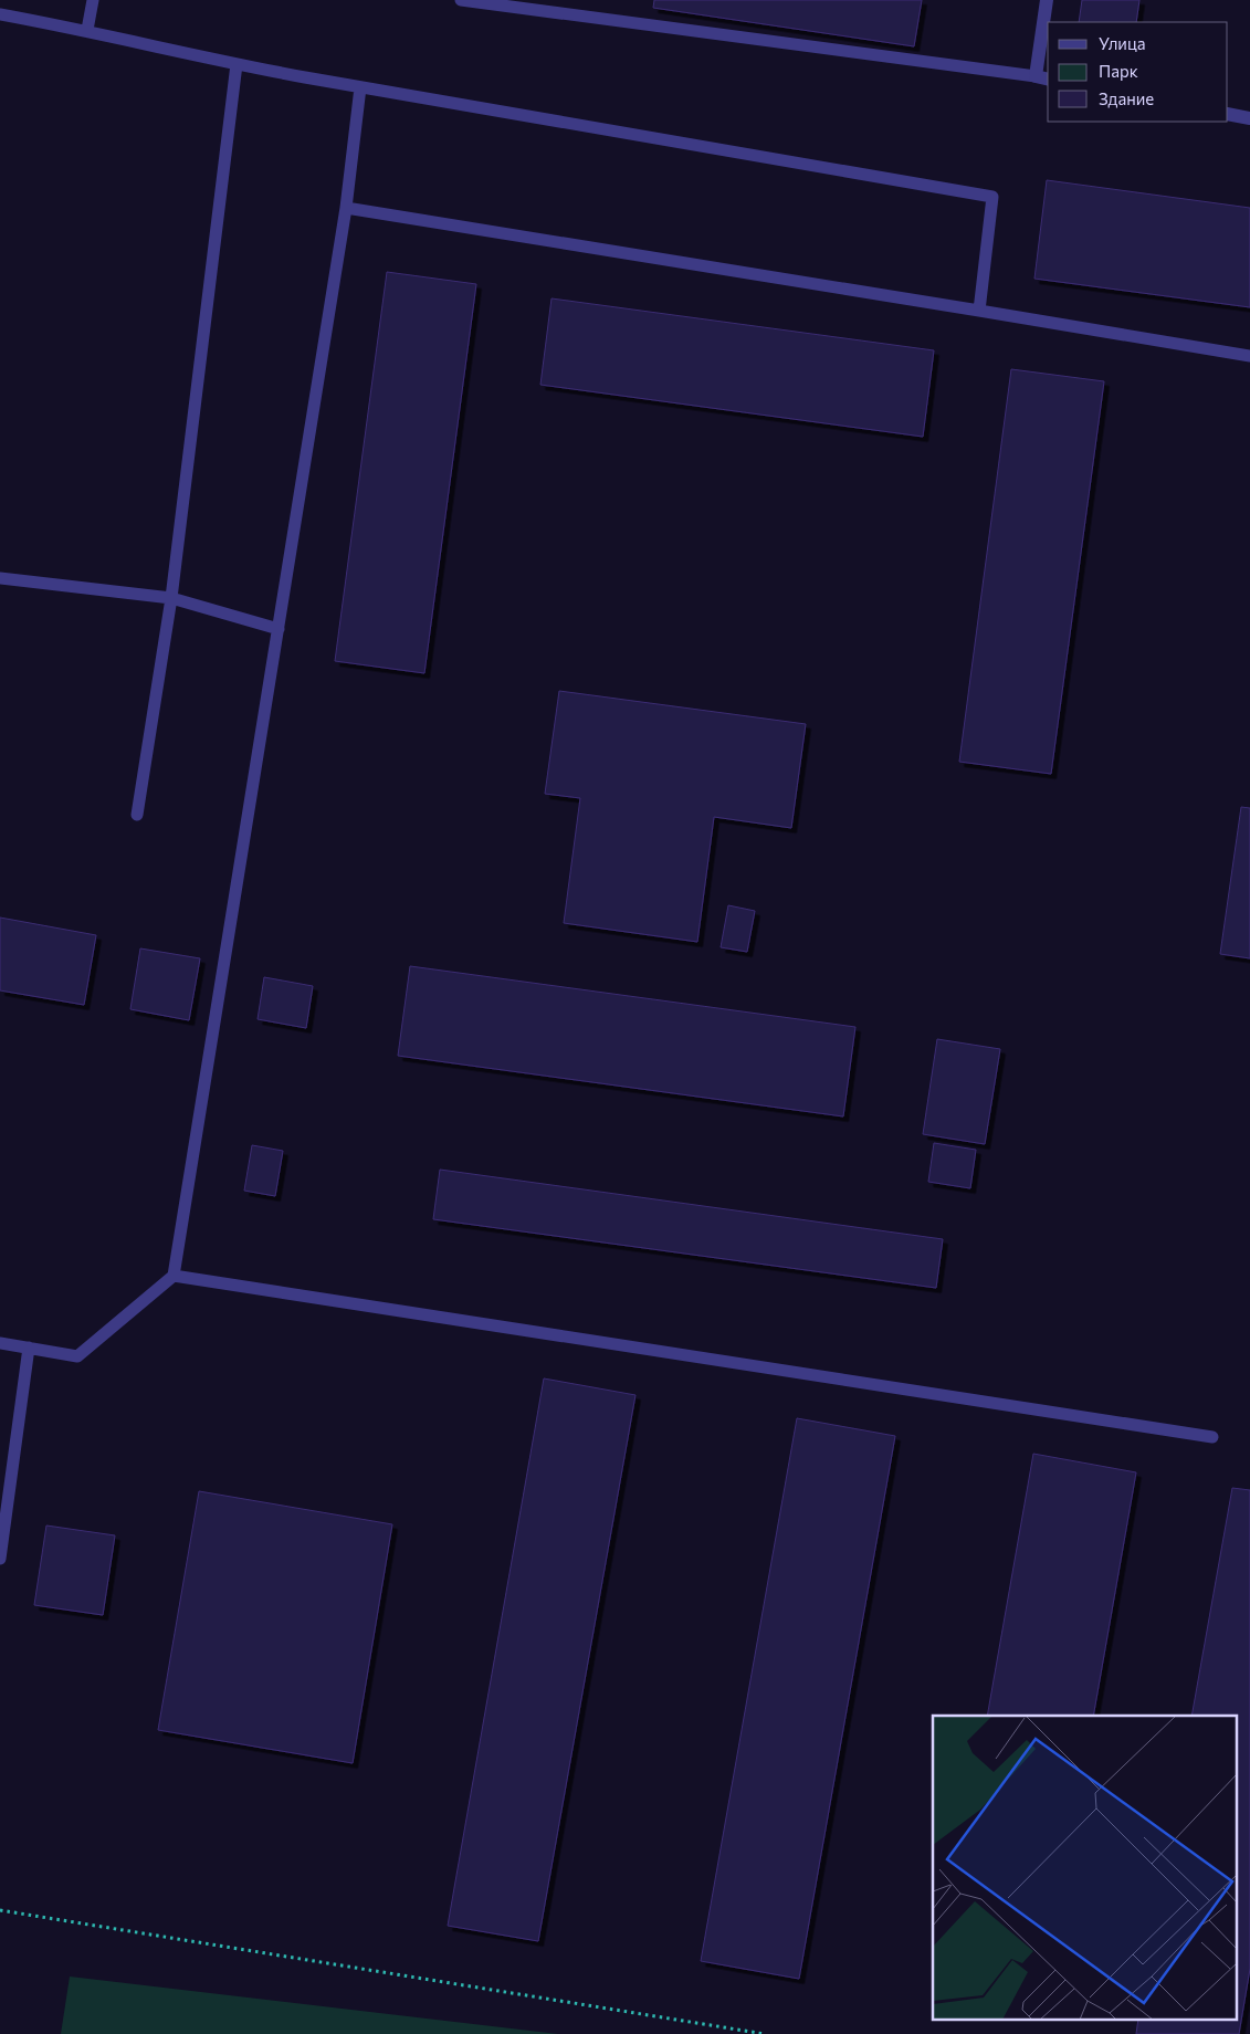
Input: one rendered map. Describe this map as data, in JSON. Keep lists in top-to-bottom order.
{
  "legend": ["Улица", "Парк", "Здание"]
}
